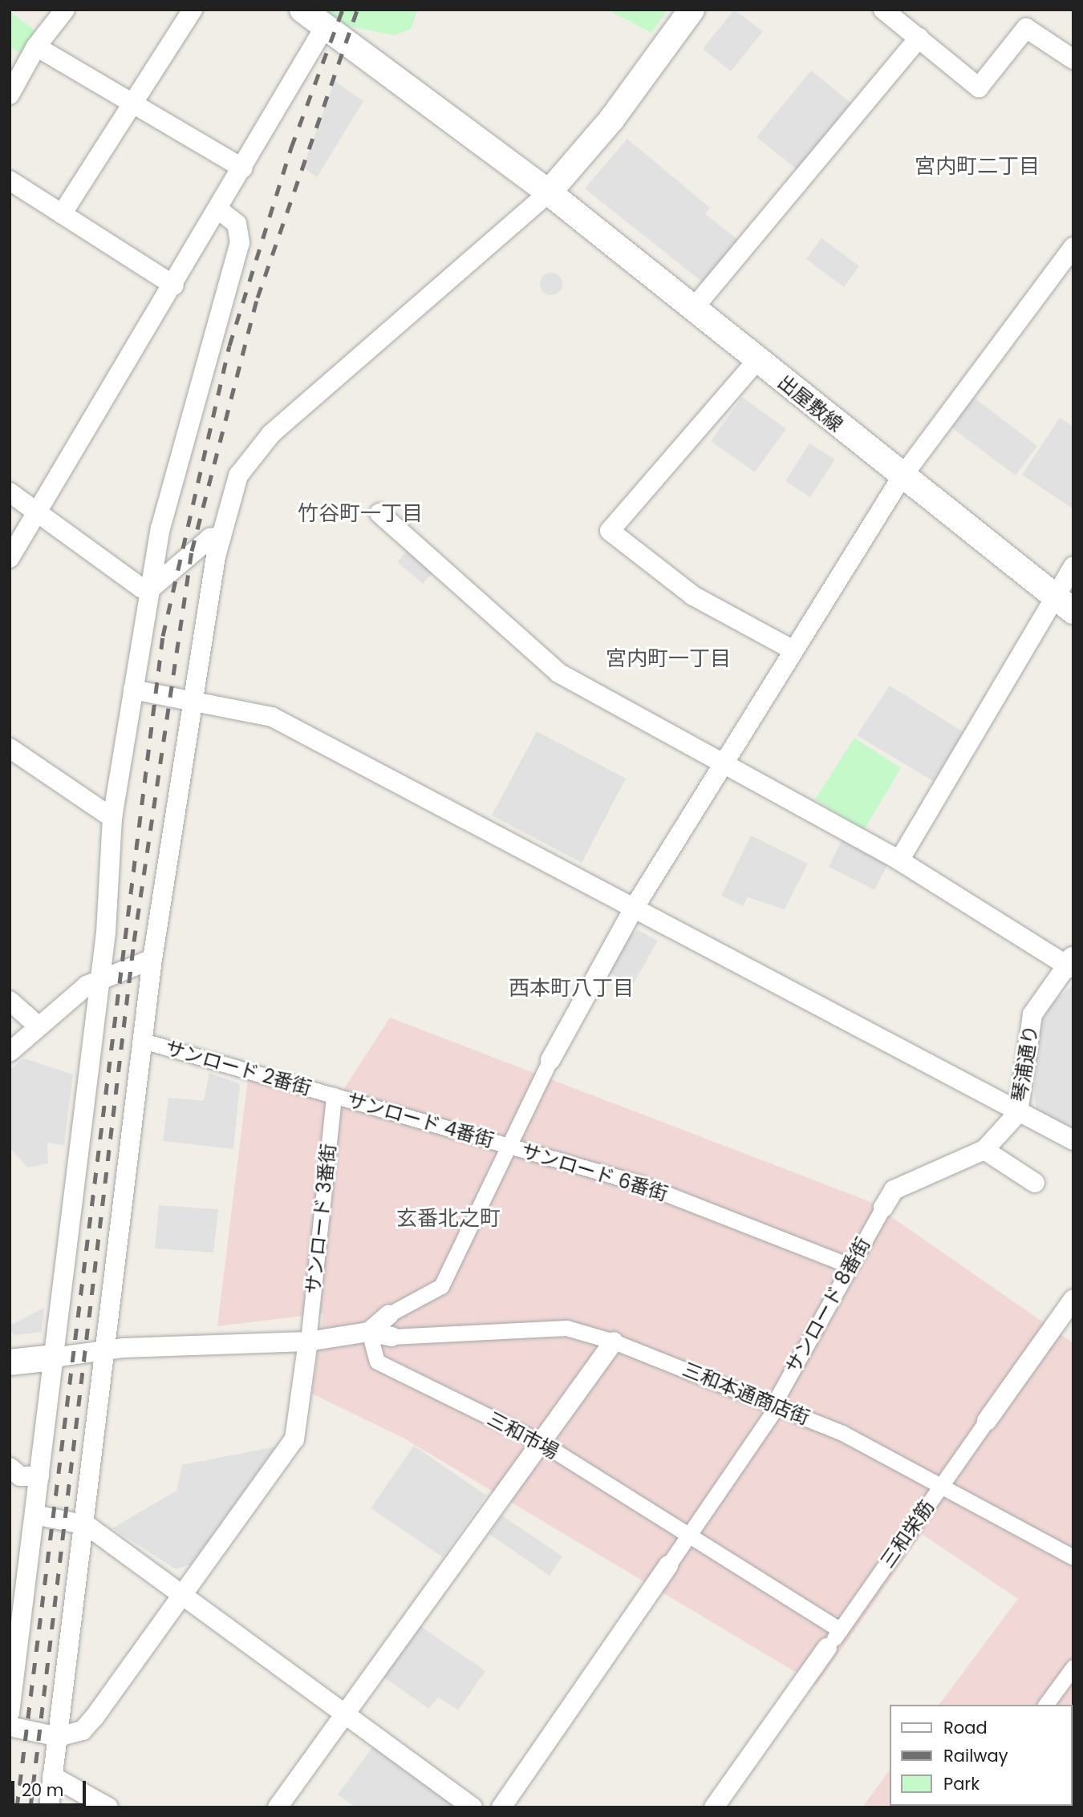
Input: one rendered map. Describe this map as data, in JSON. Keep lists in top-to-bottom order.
{
  "streets": {
    "street": [
      "出屋敷線",
      "琴浦通り",
      "サンロード 2番街",
      "サンロード 4番街",
      "サンロード 6番街",
      "サンロード 3番街",
      "サンロード 8番街",
      "三和本通商店街",
      "三和市場",
      "三和栄筋"
    ]
  },
  "crossings": [
    ["サンロード 2番街", "サンロード 4番街"],
    ["サンロード 2番街", "サンロード 3番街"],
    ["サンロード 4番街", "サンロード 6番街"],
    ["サンロード 4番街", "サンロード 3番街"],
    ["サンロード 6番街", "サンロード 8番街"],
    ["サンロード 8番街", "三和本通商店街"],
    ["三和本通商店街", "三和栄筋"],
    ["三和市場", "三和栄筋"]
  ],
  "districts": [
    "宮内町二丁目",
    "竹谷町一丁目",
    "宮内町一丁目",
    "西本町八丁目",
    "玄番北之町"
  ],
  "legend": ["Road", "Railway", "Park"],
  "scale_bar": "20 m"
}
